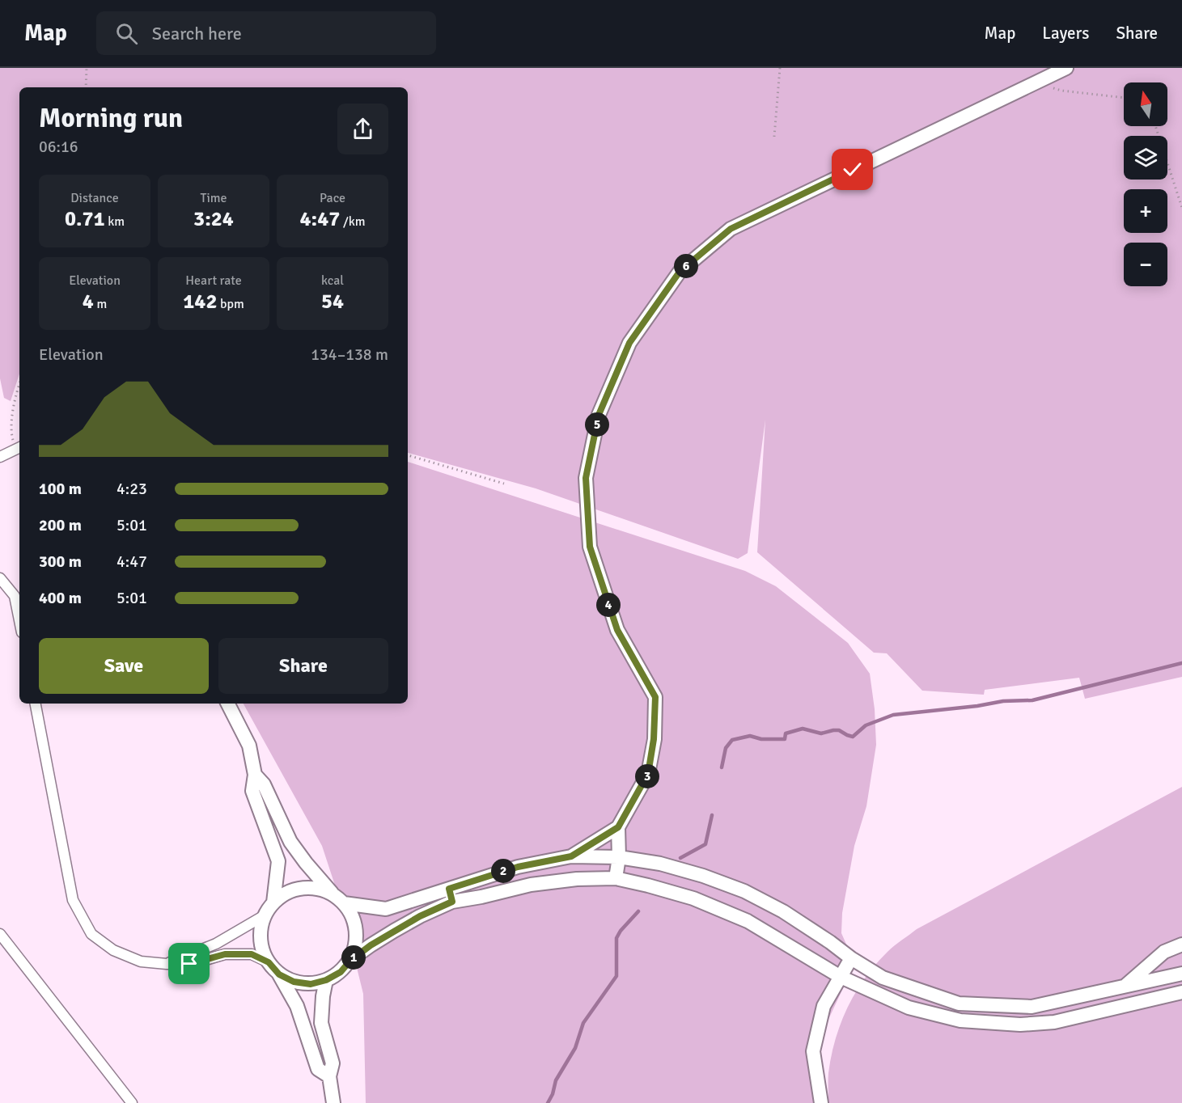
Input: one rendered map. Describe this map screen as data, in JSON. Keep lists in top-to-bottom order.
{
  "north": "top",
  "page": {
    "header": "Map",
    "search": "Search here",
    "nav": ["Map", "Layers", "Share"],
    "map_buttons": ["+", "−"],
    "heading": ["Morning run", "06:16"],
    "stats": [
      ["Distance", "0.71 km"],
      ["Time", "3:24"],
      ["Pace", "4:47 /km"],
      ["Elevation", "4 m"],
      ["Heart rate", "142 bpm"],
      ["kcal", "54"]
    ],
    "pins": [
      "6",
      "5",
      "4",
      "3",
      "2",
      "1"
    ],
    "chart": ["Elevation", "134–138 m"],
    "list": [
      {
        "name": "100 m",
        "note": "4:23"
      },
      {
        "name": "200 m",
        "note": "5:01"
      },
      {
        "name": "300 m",
        "note": "4:47"
      },
      {
        "name": "400 m",
        "note": "5:01"
      }
    ],
    "buttons": ["Save", "Share"]
  }
}
